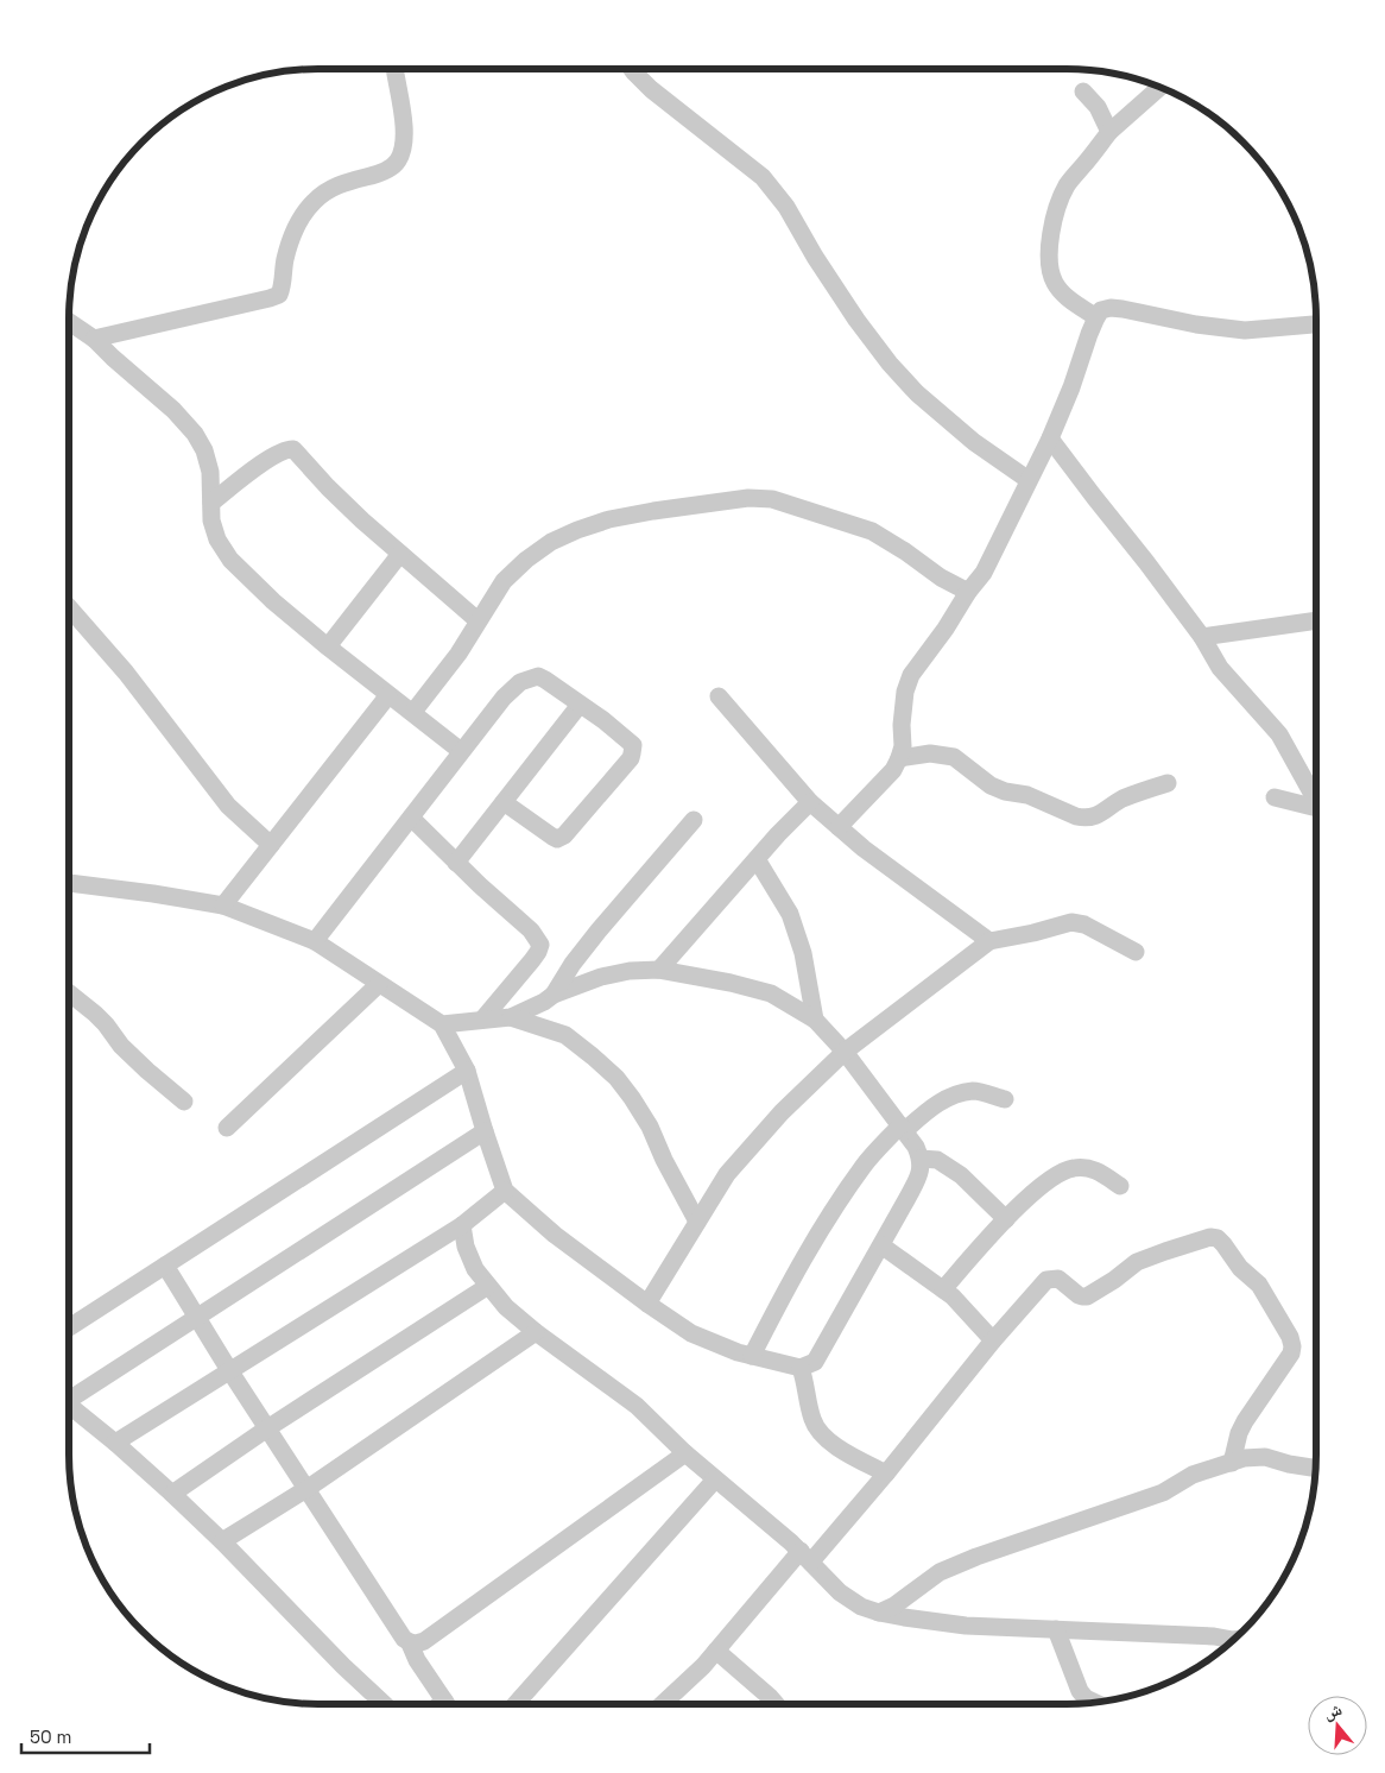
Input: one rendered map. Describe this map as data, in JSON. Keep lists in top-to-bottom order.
{
  "scale_bar": "50 m",
  "north": "top"
}
